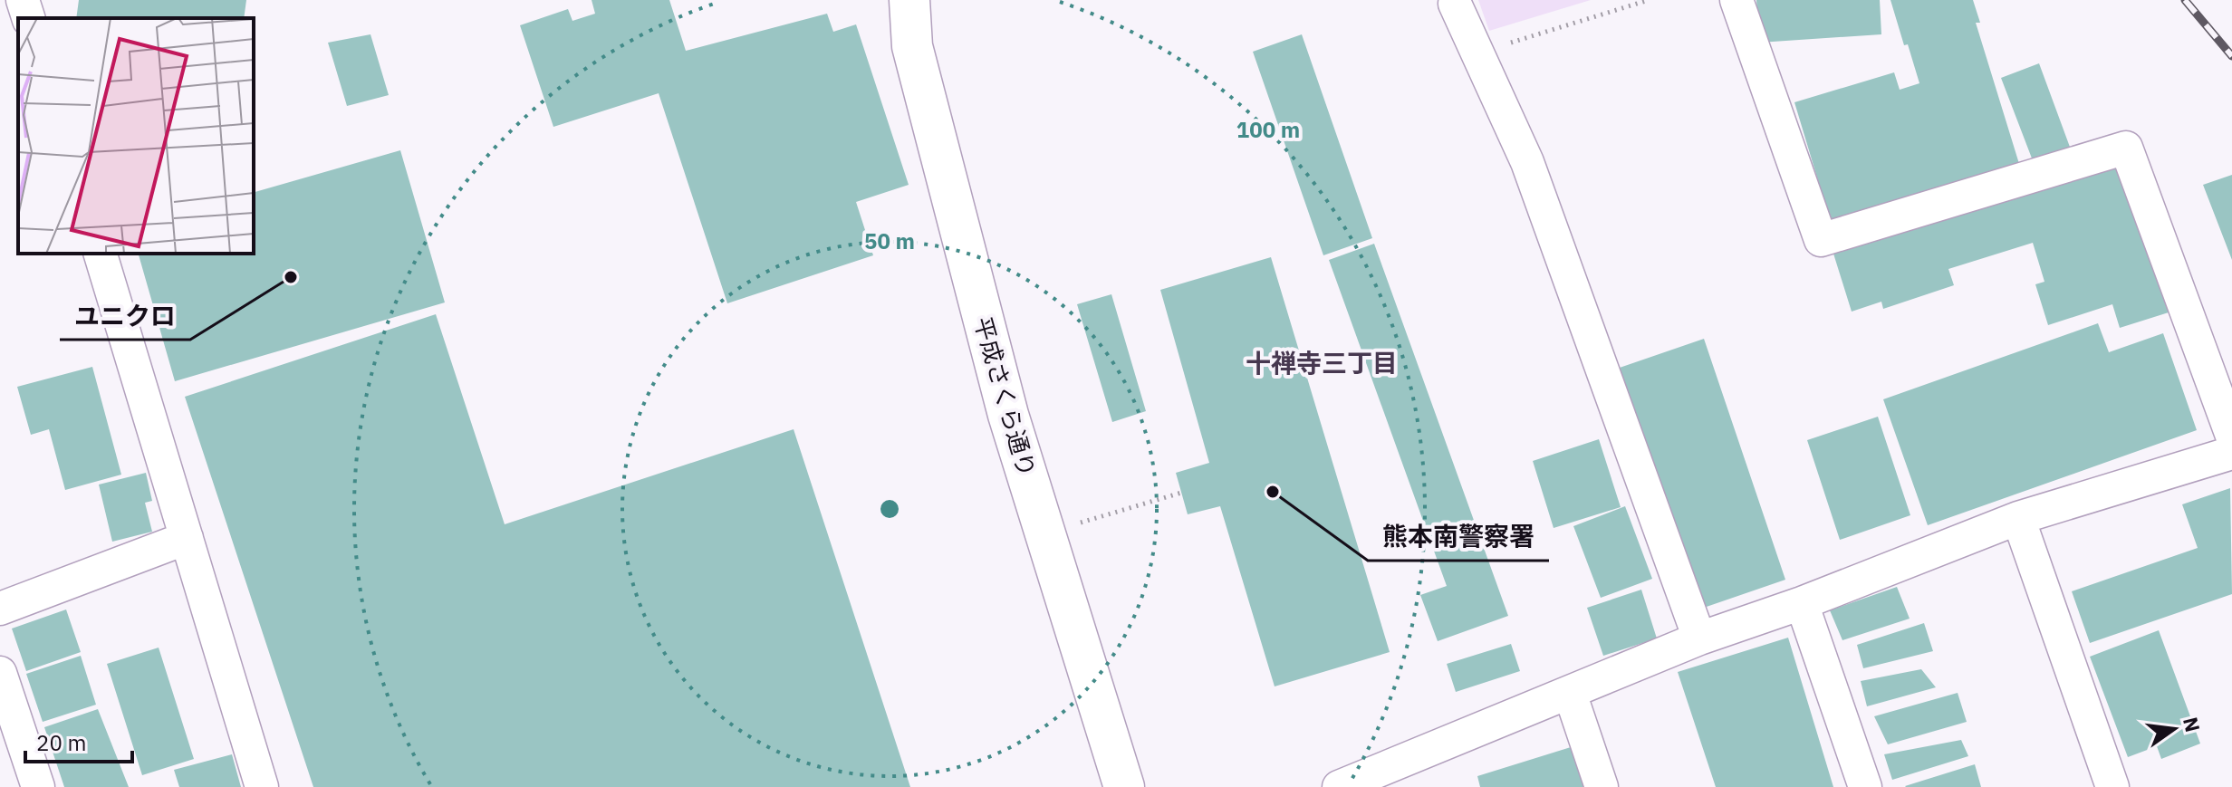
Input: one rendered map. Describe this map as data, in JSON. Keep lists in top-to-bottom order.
{
  "streets": {
    "street": ["平成さくら通り"]
  },
  "districts": ["十禅寺三丁目"],
  "places": ["ユニクロ", "熊本南警察署"],
  "scale_bar": "20 m",
  "north": "right",
  "rings": ["100 m", "50 m"]
}
